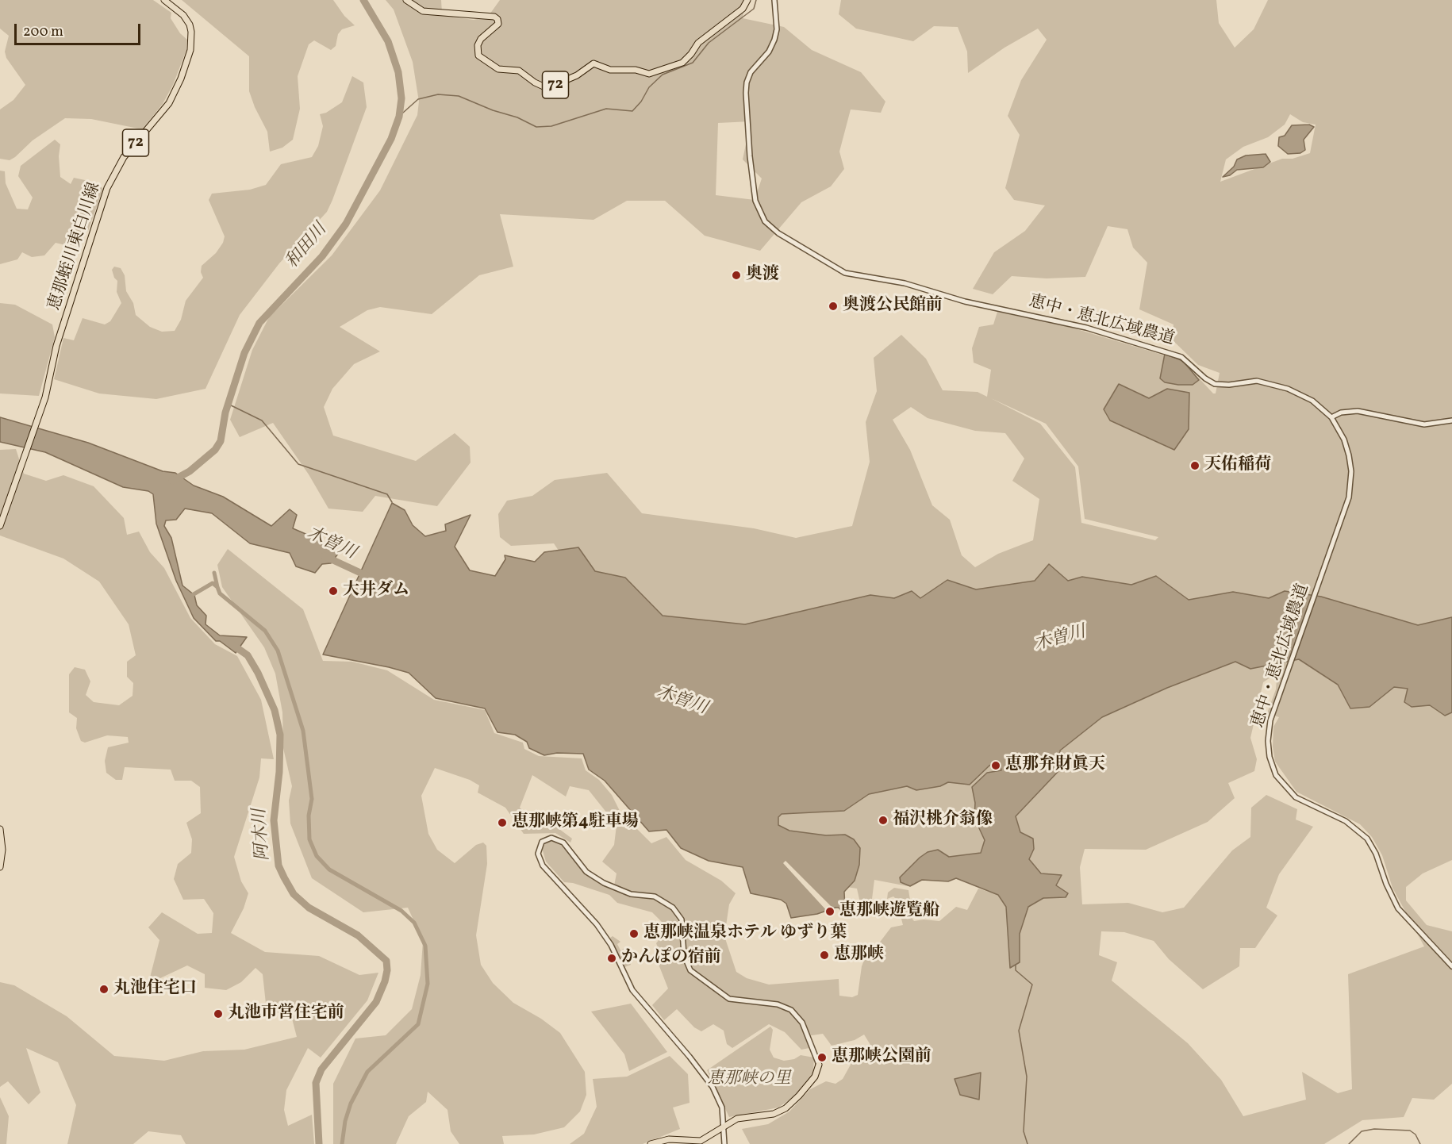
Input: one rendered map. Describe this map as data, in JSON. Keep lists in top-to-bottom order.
{
  "streets": {
    "main road": ["72", "恵那蛭川東白川線"],
    "street": ["恵中・恵北広域農道"]
  },
  "water": ["和田川", "木曽川", "阿木川"],
  "parks": ["恵那峡の里"],
  "places": [
    "奥渡",
    "奥渡公民館前",
    "天佑稲荷",
    "大井ダム",
    "恵那弁財眞天",
    "福沢桃介翁像",
    "恵那峡第4駐車場",
    "恵那峡遊覧船",
    "恵那峡温泉ホテル ゆずり葉",
    "恵那峡",
    "かんぽの宿前",
    "丸池住宅口",
    "丸池市営住宅前",
    "恵那峡公園前"
  ],
  "scale_bar": "200 m"
}
